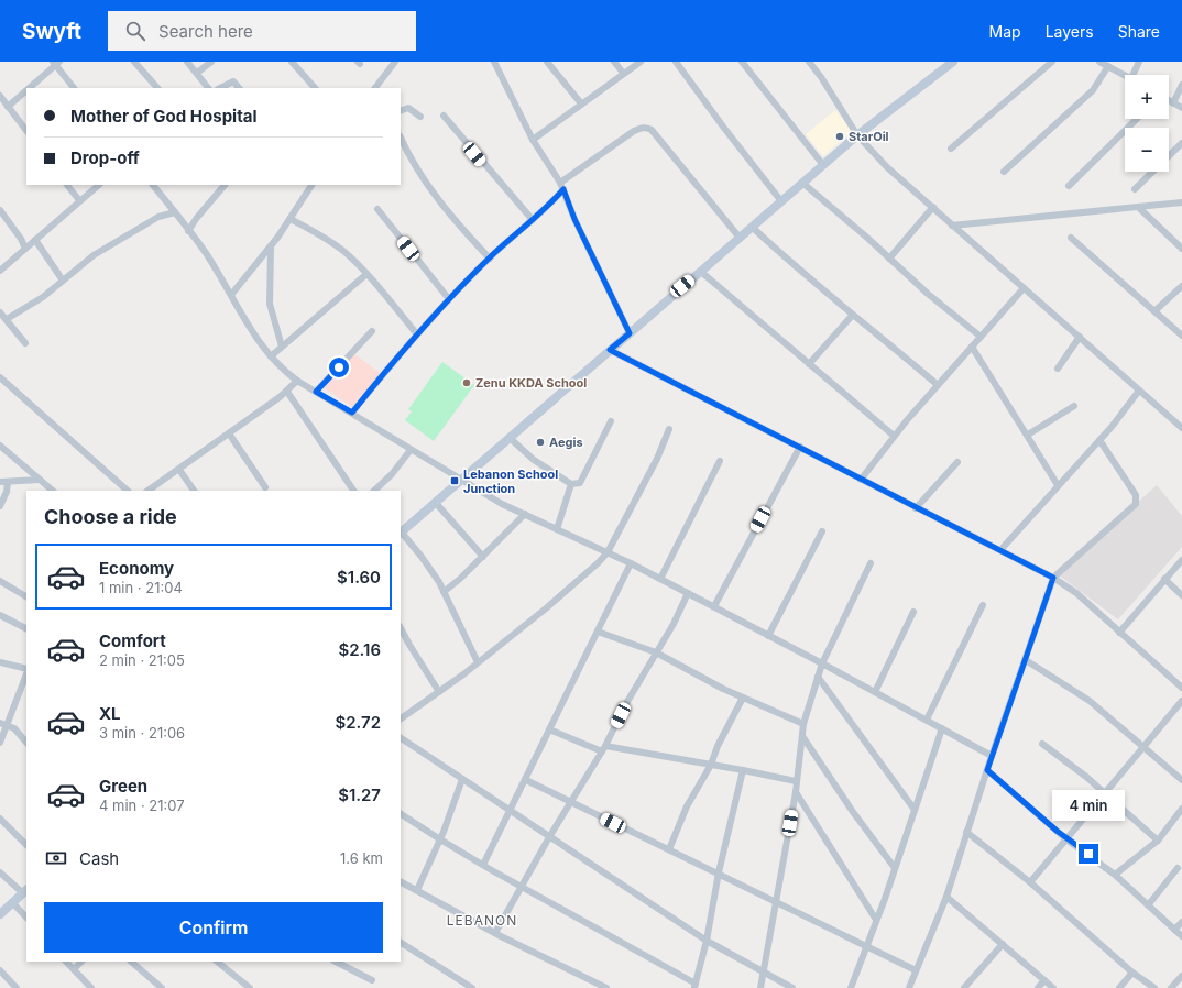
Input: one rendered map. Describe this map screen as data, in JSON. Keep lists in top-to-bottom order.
{
  "districts": ["LEBANON"],
  "places": {
    "other": ["StarOil", "Zenu KKDA School", "Aegis"],
    "transit": ["Lebanon School Junction"]
  },
  "page": {
    "header": "Swyft",
    "search": "Search here",
    "nav": ["Map", "Layers", "Share"],
    "map_buttons": ["+", "−"],
    "banner": ["Mother of God Hospital", "Drop-off"],
    "heading": "Choose a ride",
    "list": [
      {
        "name": "Economy",
        "note": "1 min · 21:04",
        "value": "$1.60"
      },
      {
        "name": "Comfort",
        "note": "2 min · 21:05",
        "value": "$2.16"
      },
      {
        "name": "XL",
        "note": "3 min · 21:06",
        "value": "$2.72"
      },
      {
        "name": "Green",
        "note": "4 min · 21:07",
        "value": "$1.27"
      }
    ],
    "bubble": "4 min",
    "pay": ["Cash", "1.6 km"],
    "buttons": "Confirm"
  }
}
